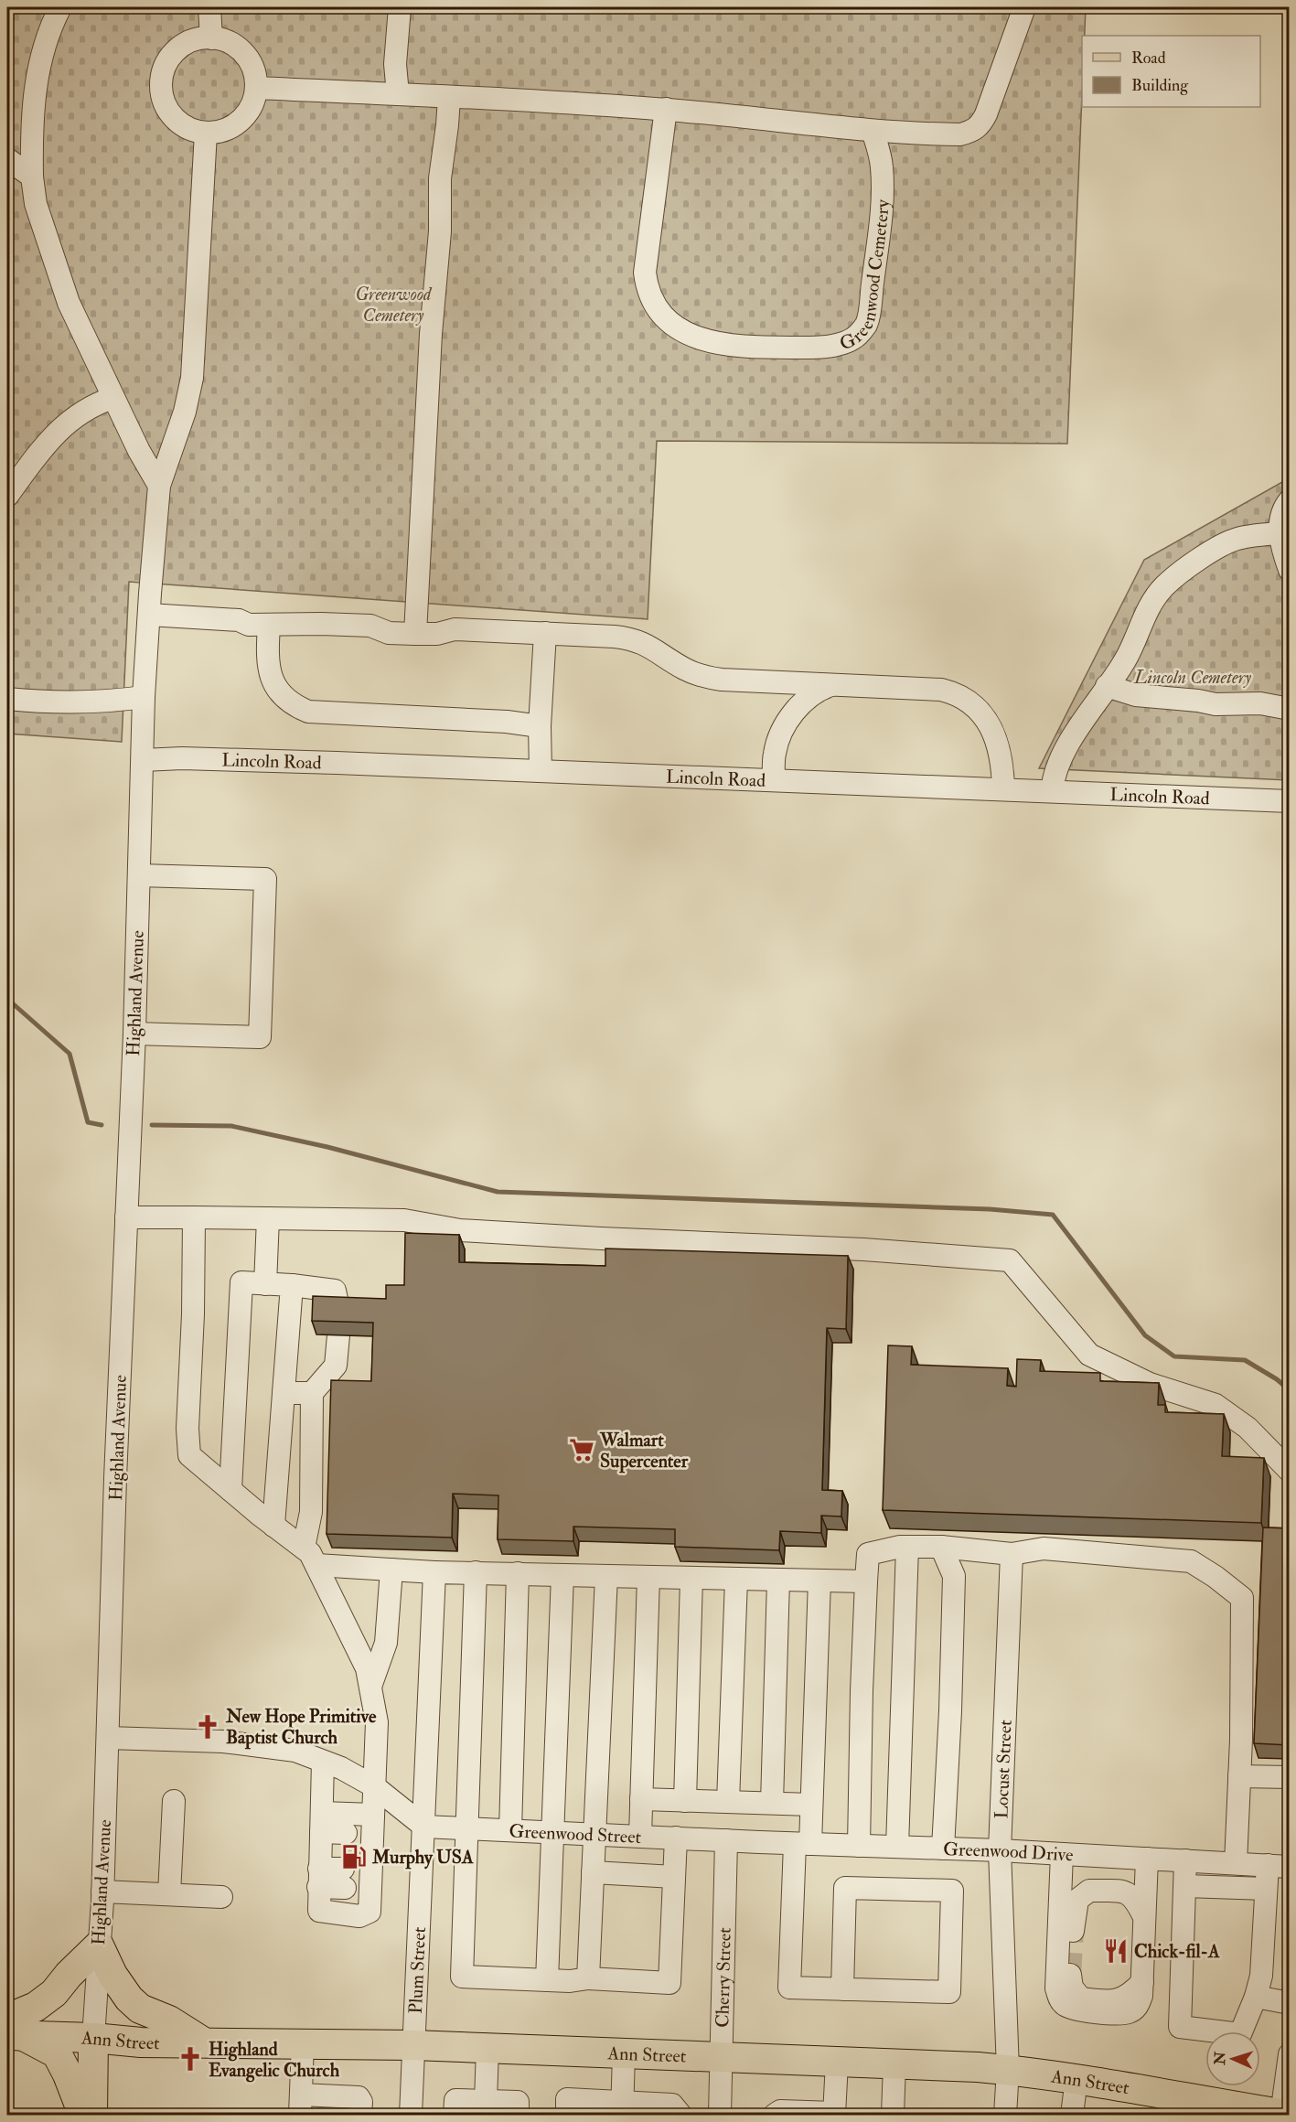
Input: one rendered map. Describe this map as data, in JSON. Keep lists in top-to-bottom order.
{
  "streets": {
    "main road": ["Highland Avenue", "Ann Street"],
    "street": [
      "Greenwood Cemetery",
      "Lincoln Road",
      "Locust Street",
      "Greenwood Street",
      "Greenwood Drive",
      "Plum Street",
      "Cherry Street"
    ]
  },
  "crossings": [
    ["Lincoln Road", "Highland Avenue"],
    ["Highland Avenue", "Ann Street"],
    ["Locust Street", "Greenwood Drive"],
    ["Locust Street", "Ann Street"],
    ["Greenwood Street", "Greenwood Drive"],
    ["Greenwood Street", "Plum Street"],
    ["Greenwood Street", "Cherry Street"],
    ["Greenwood Drive", "Cherry Street"],
    ["Plum Street", "Ann Street"],
    ["Cherry Street", "Ann Street"]
  ],
  "parks": ["Greenwood Cemetery", "Lincoln Cemetery"],
  "places": {
    "supermarket": ["Walmart Supercenter"],
    "church": ["New Hope Primitive Baptist Church", "Highland Evangelic Church"],
    "fuel station": ["Murphy USA"],
    "restaurant": ["Chick-fil-A"]
  },
  "legend": ["Road", "Building"],
  "north": "left"
}
